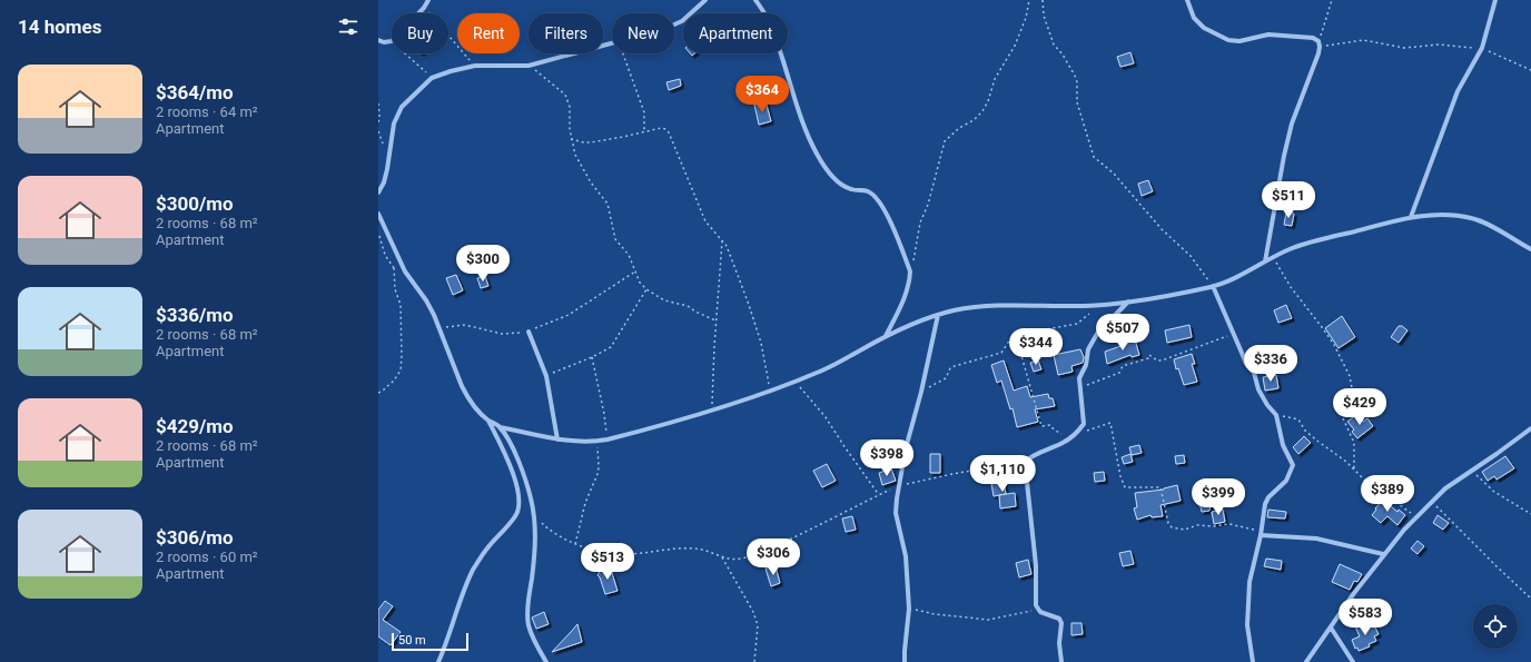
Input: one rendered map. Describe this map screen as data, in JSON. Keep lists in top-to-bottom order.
{
  "scale_bar": "50 m",
  "page": {
    "heading": "14 homes",
    "chip": [
      "Buy",
      "Rent",
      "Filters",
      "New",
      "Apartment"
    ],
    "list": [
      {
        "name": "$364/mo",
        "note": "2 rooms · 64 m² · Apartment"
      },
      {
        "name": "$300/mo",
        "note": "2 rooms · 68 m² · Apartment"
      },
      {
        "name": "$336/mo",
        "note": "2 rooms · 68 m² · Apartment"
      },
      {
        "name": "$429/mo",
        "note": "2 rooms · 68 m² · Apartment"
      },
      {
        "name": "$306/mo",
        "note": "2 rooms · 60 m² · Apartment"
      }
    ],
    "price": [
      "$364",
      "$511",
      "$300",
      "$507",
      "$344",
      "$336",
      "$429",
      "$398",
      "$1,110",
      "$389",
      "$399",
      "$306",
      "$513",
      "$583"
    ],
    "scale": "50 m"
  }
}
